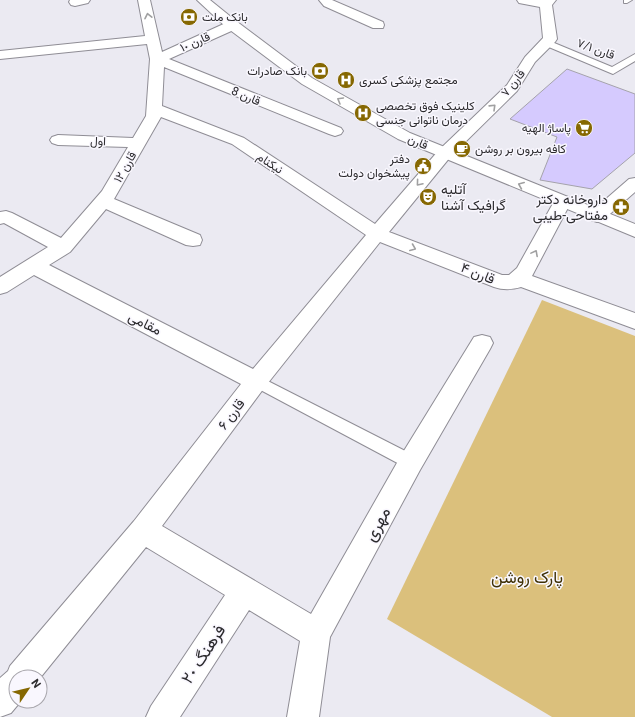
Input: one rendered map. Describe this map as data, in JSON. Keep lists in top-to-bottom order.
{
  "streets": {
    "street": [
      "قارن ١٠",
      "قارن ٧",
      "قارن 8",
      "اول",
      "قارن",
      "نیکنام",
      "قارن ۱۲",
      "قارن ۴",
      "مقامی",
      "قارن ۶",
      "مهری",
      "فرهنگ ٢٠"
    ],
    "lane": ["قارن ۷/۱"]
  },
  "crossings": [
    ["قارن ١٠", "قارن 8"],
    ["قارن ١٠", "قارن"],
    ["قارن ١٠", "قارن ۱۲"],
    ["قارن ۷/۱", "قارن ٧"],
    ["قارن ٧", "قارن"],
    ["قارن ٧", "قارن ۶"],
    ["قارن 8", "قارن ۱۲"],
    ["اول", "قارن ۱۲"],
    ["قارن", "قارن ۶"],
    ["نیکنام", "قارن ۱۲"],
    ["نیکنام", "قارن ۴"],
    ["نیکنام", "قارن ۶"],
    ["قارن ۱۲", "مقامی"],
    ["قارن ۴", "قارن ۶"],
    ["مقامی", "قارن ۶"]
  ],
  "one_way": ["قارن", "قارن ۴"],
  "parks": ["پارک روشن"],
  "places": {
    "bank": ["بانک ملت", "بانک صادرات"],
    "hospital": ["مجتمع پزشکی کسری", "کلینیک فوق تخصصی درمان ناتوانی جنسی"],
    "supermarket": ["پاساژ الهیه"],
    "cafe": ["کافه بیرون بر روشن"],
    "public building": ["دفتر پیشخوان دولت"],
    "theatre": ["آتلیه گرافیک آشنا"],
    "pharmacy": ["داروخانه دکتر مفتاحی-طیبی"]
  },
  "north": "top right"
}
